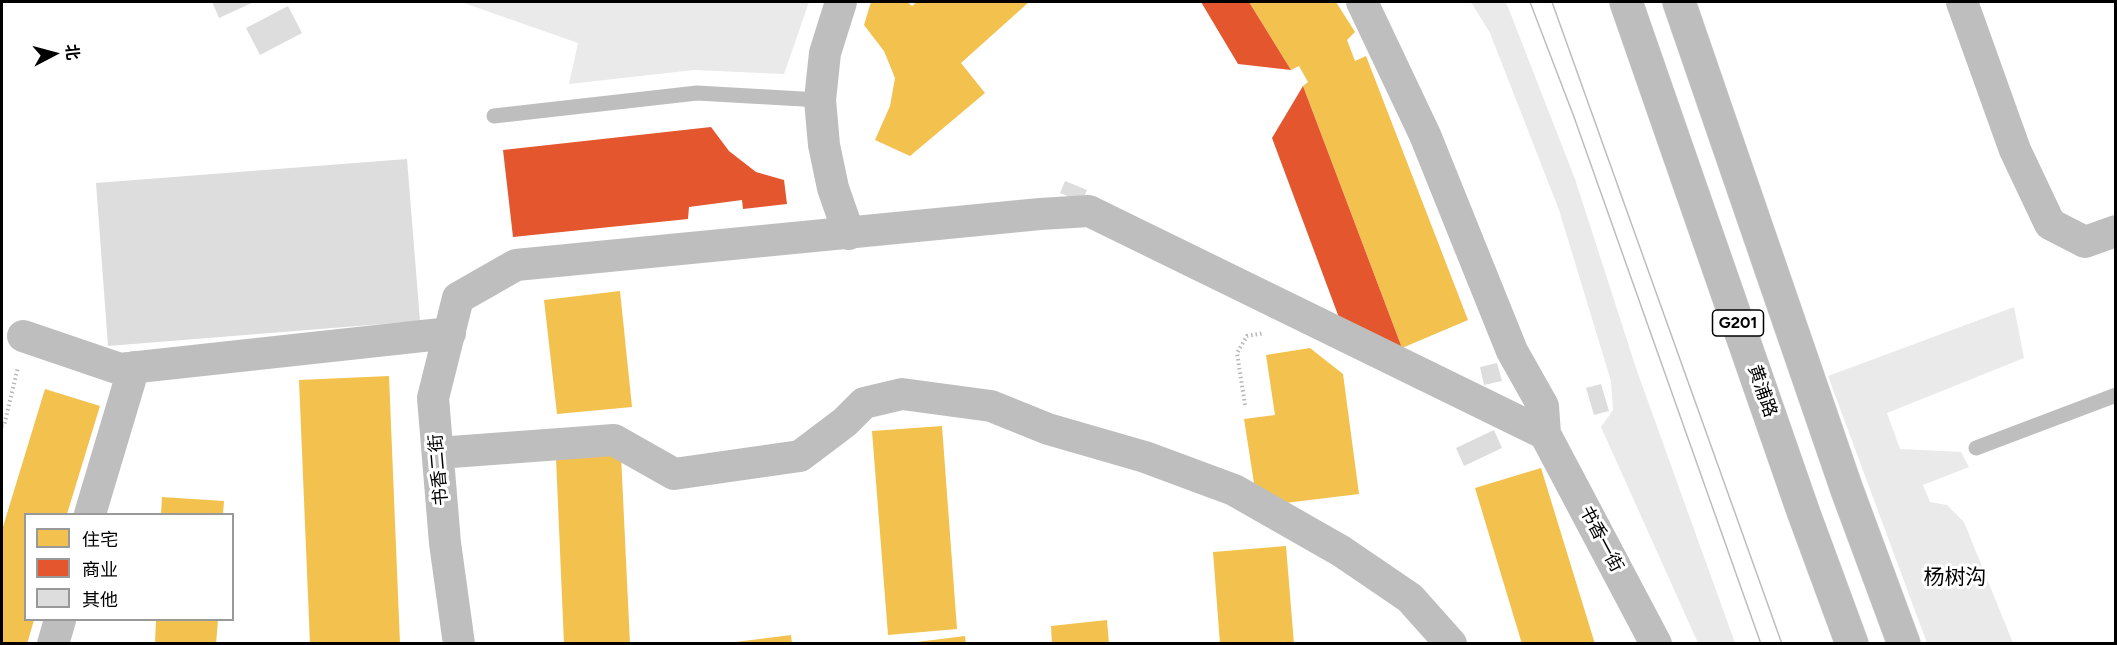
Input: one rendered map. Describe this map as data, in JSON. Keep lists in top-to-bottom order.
{
  "streets": {
    "highway": ["G201", "黄浦路"],
    "street": ["书香二街", "书香一街"]
  },
  "districts": ["杨树沟"],
  "legend": ["住宅", "商业", "其他"],
  "north": "right"
}
